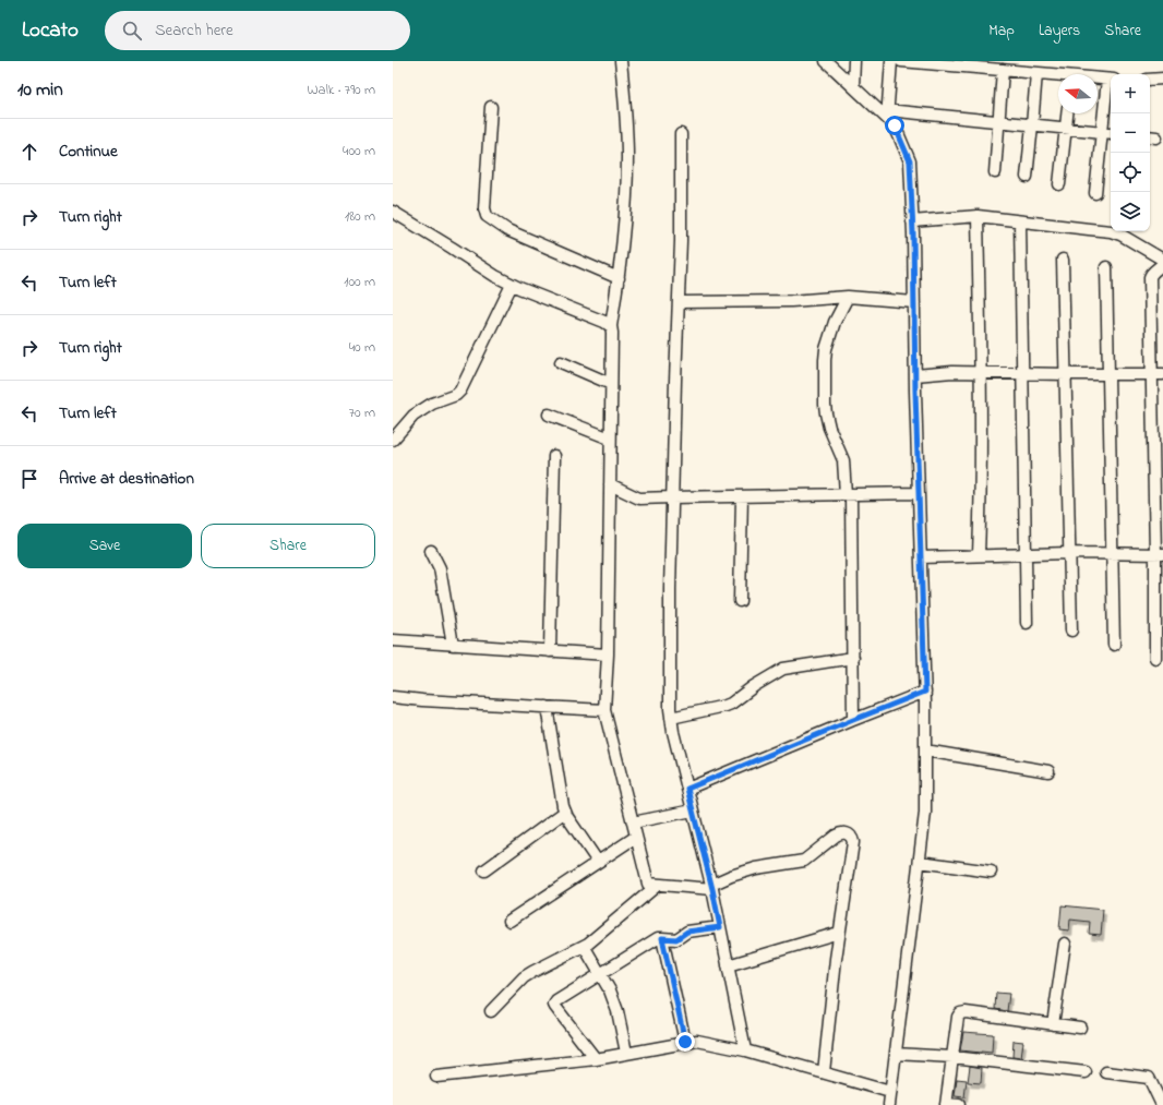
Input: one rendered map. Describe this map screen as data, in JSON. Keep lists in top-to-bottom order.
{
  "north": "left",
  "page": {
    "header": "Locato",
    "search": "Search here",
    "nav": ["Map", "Layers", "Share"],
    "heading": ["10 min", "Walk · 790 m"],
    "map_buttons": ["+", "−"],
    "list": [
      ["Continue", "400 m"],
      ["Turn right", "180 m"],
      ["Turn left", "100 m"],
      ["Turn right", "40 m"],
      ["Turn left", "70 m"],
      "Arrive at destination"
    ],
    "buttons": ["Save", "Share"]
  }
}
